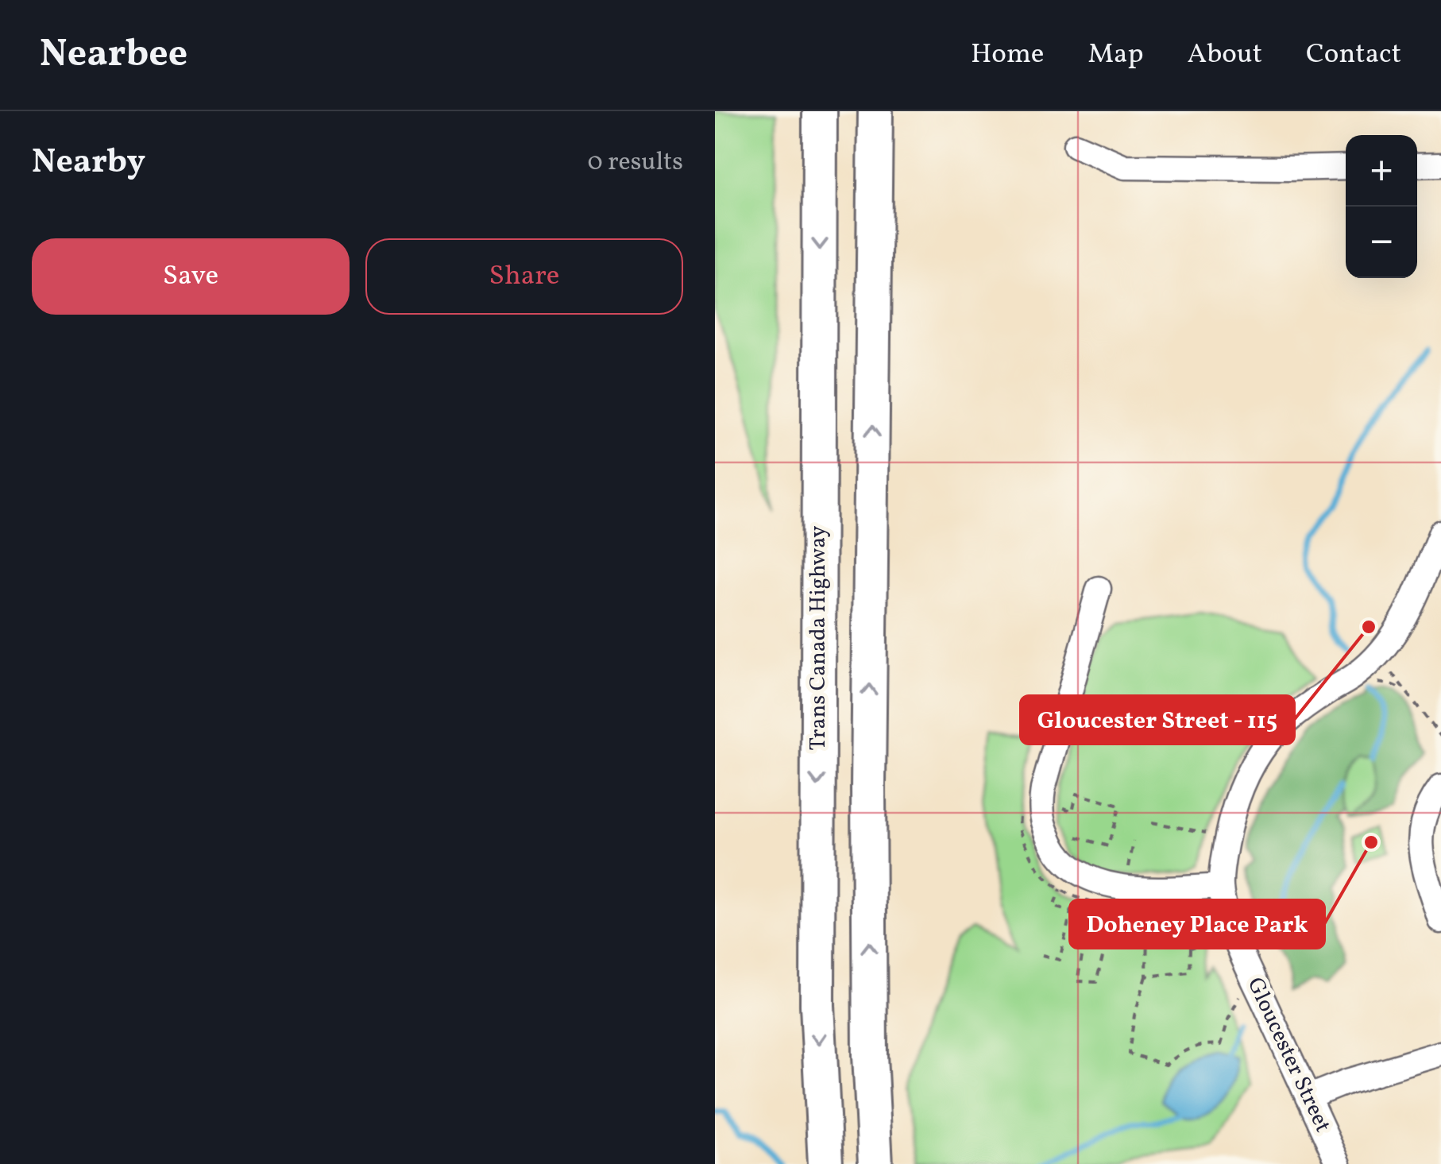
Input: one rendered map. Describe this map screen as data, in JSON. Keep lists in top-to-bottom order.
{
  "streets": {
    "highway": ["Trans Canada Highway"],
    "street": ["Gloucester Street"]
  },
  "places": ["Gloucester Street - 115", "Doheney Place Park"],
  "page": {
    "header": "Nearbee",
    "nav": [
      "Home",
      "Map",
      "About",
      "Contact"
    ],
    "heading": ["Nearby", "0 results"],
    "map_buttons": ["+", "−"],
    "buttons": ["Save", "Share"]
  }
}
